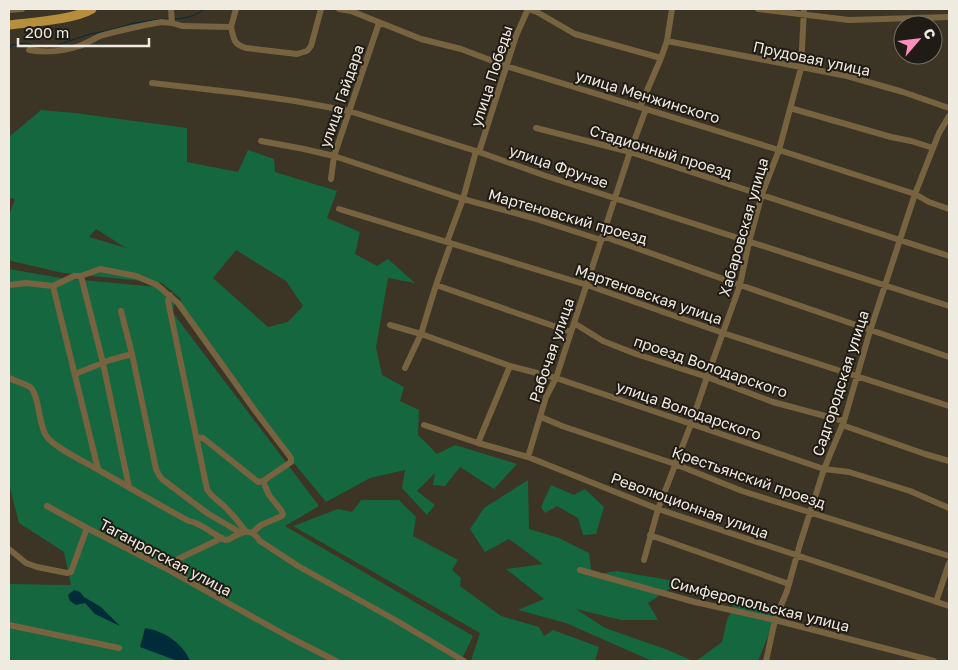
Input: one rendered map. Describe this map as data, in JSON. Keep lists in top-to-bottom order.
{
  "streets": {
    "street": [
      "Прудовая улица",
      "улица Победы",
      "улица Гайдара",
      "улица Менжинского",
      "Стадионный проезд",
      "улица Фрунзе",
      "Мартеновский проезд",
      "Хабаровская улица",
      "Мартеновская улица",
      "Рабочая улица",
      "проезд Володарского",
      "Садгородская улица",
      "улица Володарского",
      "Крестьянский проезд",
      "Революционная улица",
      "Таганрогская улица",
      "Симферопольская улица"
    ]
  },
  "crossings": [
    ["Прудовая улица", "Хабаровская улица"],
    ["Прудовая улица", "Рабочая улица"],
    ["улица Победы", "улица Менжинского"],
    ["улица Победы", "улица Фрунзе"],
    ["улица Победы", "Мартеновский проезд"],
    ["улица Победы", "Мартеновская улица"],
    ["улица Победы", "улица Володарского"],
    ["улица Гайдара", "улица Менжинского"],
    ["улица Гайдара", "улица Фрунзе"],
    ["улица Гайдара", "Мартеновский проезд"],
    ["улица Менжинского", "Хабаровская улица"],
    ["улица Менжинского", "Рабочая улица"],
    ["улица Менжинского", "Садгородская улица"],
    ["Стадионный проезд", "Хабаровская улица"],
    ["Стадионный проезд", "Рабочая улица"],
    ["Стадионный проезд", "Садгородская улица"],
    ["улица Фрунзе", "Хабаровская улица"],
    ["улица Фрунзе", "Рабочая улица"],
    ["улица Фрунзе", "Садгородская улица"],
    ["Мартеновский проезд", "Хабаровская улица"],
    ["Мартеновский проезд", "Рабочая улица"],
    ["Мартеновский проезд", "Садгородская улица"],
    ["Хабаровская улица", "Мартеновская улица"],
    ["Хабаровская улица", "проезд Володарского"],
    ["Хабаровская улица", "улица Володарского"],
    ["Хабаровская улица", "Крестьянский проезд"],
    ["Хабаровская улица", "Революционная улица"],
    ["Мартеновская улица", "Рабочая улица"],
    ["Мартеновская улица", "Садгородская улица"],
    ["Рабочая улица", "проезд Володарского"],
    ["Рабочая улица", "улица Володарского"],
    ["Рабочая улица", "Крестьянский проезд"],
    ["Рабочая улица", "Революционная улица"],
    ["проезд Володарского", "Садгородская улица"],
    ["Садгородская улица", "улица Володарского"],
    ["Садгородская улица", "Крестьянский проезд"],
    ["Садгородская улица", "Революционная улица"],
    ["Садгородская улица", "Симферопольская улица"]
  ],
  "scale_bar": "200 m",
  "north": "top right"
}
